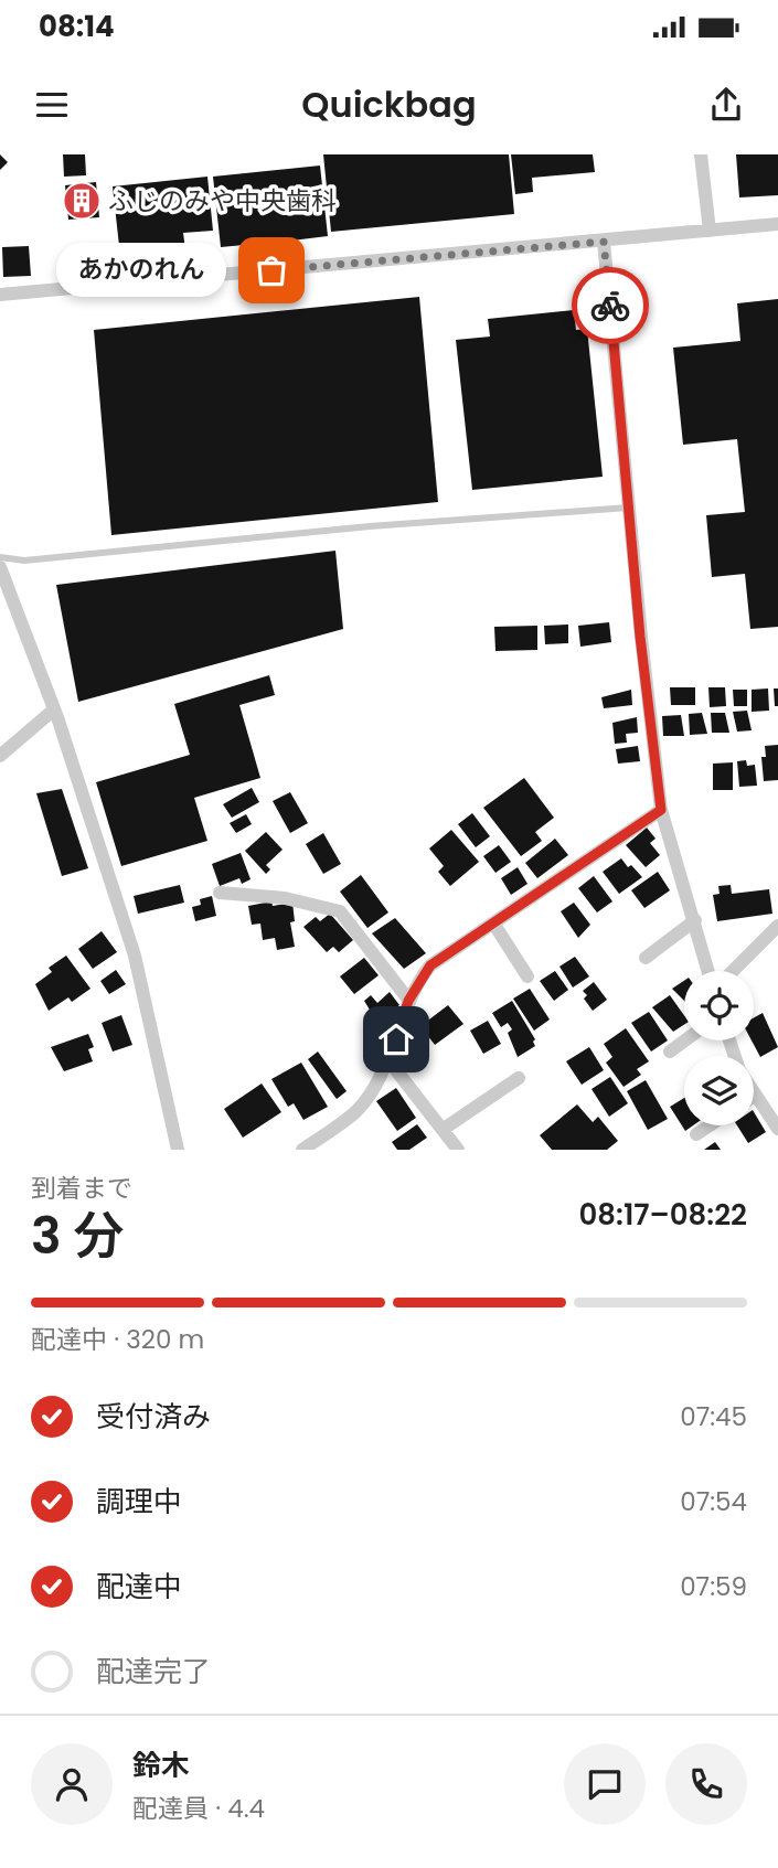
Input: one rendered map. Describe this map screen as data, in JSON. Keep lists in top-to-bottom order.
{
  "places": {
    "building": ["ふじのみや中央歯科"],
    "other": ["あかのれん"]
  },
  "page": {
    "status": "08:14",
    "header": "Quickbag",
    "bubble": "あかのれん",
    "heading": ["3 分", "到着まで", "08:17–08:22"],
    "panel": ["鈴木", "配達員 · 4.4"],
    "bar": "配達中 · 320 m",
    "list": [
      ["受付済み", "07:45"],
      ["調理中", "07:54"],
      ["配達中", "07:59"],
      "配達完了"
    ]
  }
}
